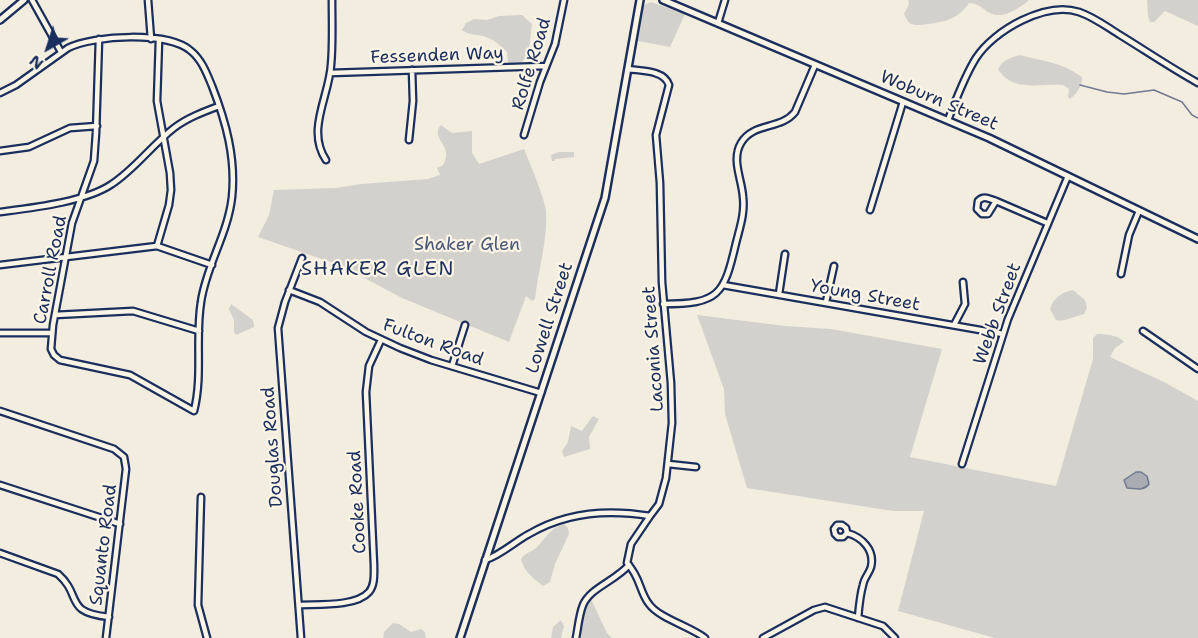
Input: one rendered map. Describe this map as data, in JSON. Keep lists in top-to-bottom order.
{
  "streets": {
    "main road": ["Woburn Street", "Lowell Street"],
    "street": [
      "Fessenden Way",
      "Rolfe Road",
      "Carroll Road",
      "Young Street",
      "Webb Street",
      "Fulton Road",
      "Laconia Street",
      "Douglas Road",
      "Cooke Road",
      "Squanto Road"
    ]
  },
  "crossings": [
    ["Fessenden Way", "Rolfe Road"],
    ["Woburn Street", "Webb Street"],
    ["Young Street", "Webb Street"],
    ["Lowell Street", "Fulton Road"],
    ["Lowell Street", "Laconia Street"],
    ["Fulton Road", "Douglas Road"],
    ["Fulton Road", "Cooke Road"],
    ["Douglas Road", "Cooke Road"]
  ],
  "districts": ["SHAKER GLEN"],
  "parks": ["Shaker Glen"],
  "north": "bottom left"
}
